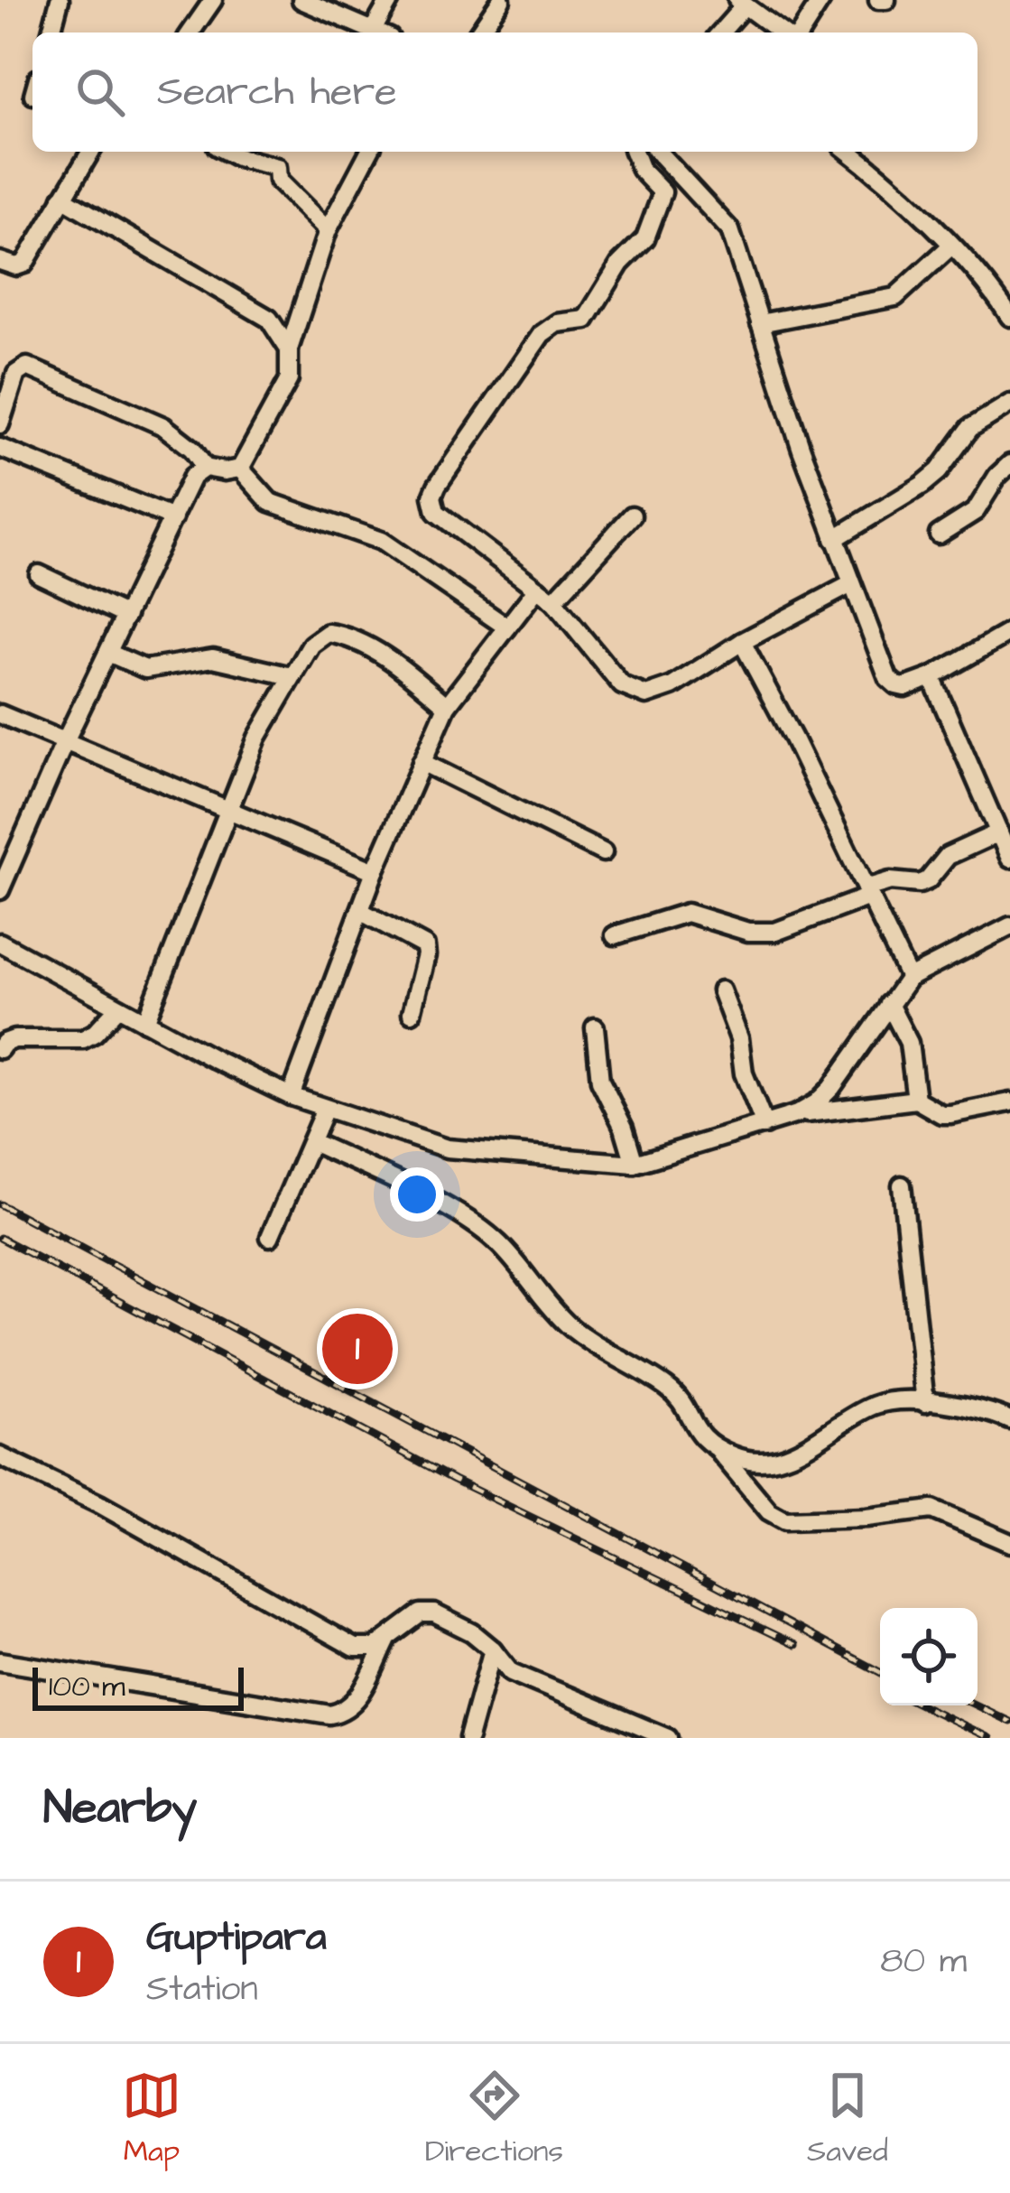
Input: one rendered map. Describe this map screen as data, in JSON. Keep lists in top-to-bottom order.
{
  "scale_bar": "100 m",
  "page": {
    "search": "Search here",
    "pins": "1",
    "scale": "100 m",
    "heading": "Nearby",
    "list": [
      {
        "mark": "1",
        "name": "Guptipara",
        "note": "Station",
        "value": "80 m"
      }
    ],
    "nav": ["Map", "Directions", "Saved"]
  }
}
